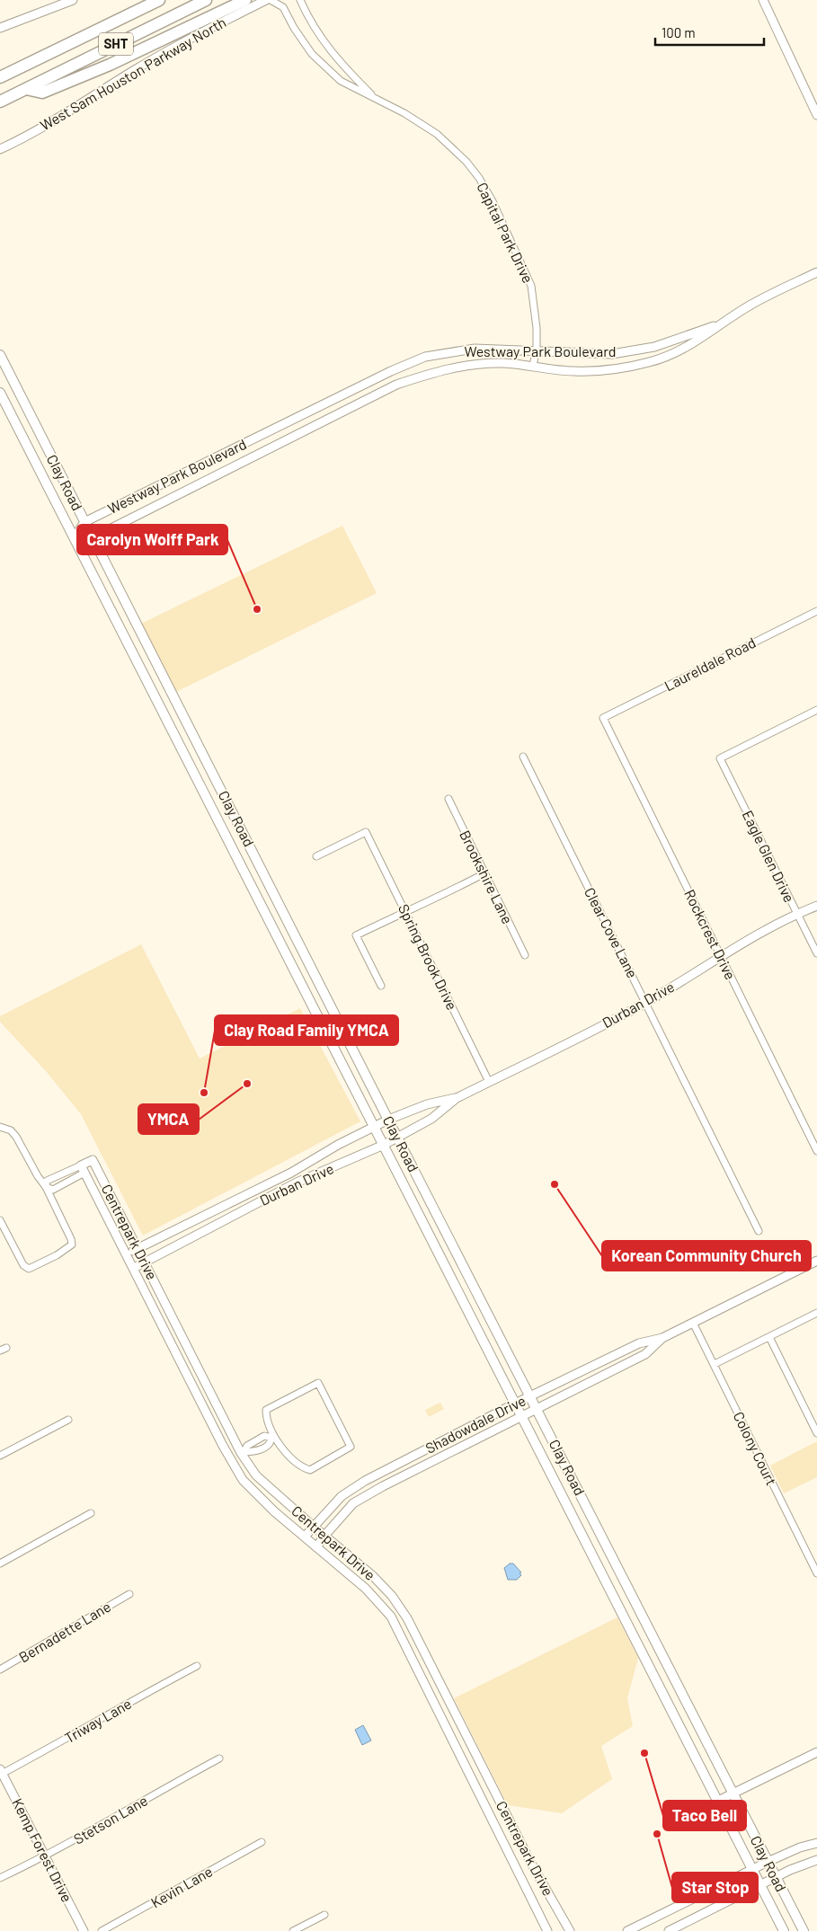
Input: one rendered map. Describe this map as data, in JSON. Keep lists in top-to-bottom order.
{
  "streets": {
    "highway": ["SHT"],
    "main road": ["Clay Road"],
    "street": [
      "West Sam Houston Parkway North",
      "Capital Park Drive",
      "Westway Park Boulevard",
      "Laureldale Road",
      "Eagle Glen Drive",
      "Brookshire Lane",
      "Clear Cove Lane",
      "Rockcrest Drive",
      "Spring Brook Drive",
      "Durban Drive",
      "Centrepark Drive",
      "Shadowdale Drive",
      "Colony Court",
      "Bernadette Lane",
      "Triway Lane",
      "Stetson Lane",
      "Kemp Forest Drive",
      "Kevin Lane"
    ]
  },
  "crossings": [
    ["Capital Park Drive", "Westway Park Boulevard"],
    ["Westway Park Boulevard", "Clay Road"],
    ["Clay Road", "Durban Drive"],
    ["Clay Road", "Shadowdale Drive"],
    ["Laureldale Road", "Rockcrest Drive"],
    ["Eagle Glen Drive", "Durban Drive"],
    ["Clear Cove Lane", "Durban Drive"],
    ["Rockcrest Drive", "Durban Drive"],
    ["Spring Brook Drive", "Durban Drive"],
    ["Durban Drive", "Centrepark Drive"],
    ["Centrepark Drive", "Shadowdale Drive"],
    ["Shadowdale Drive", "Colony Court"],
    ["Triway Lane", "Kemp Forest Drive"],
    ["Stetson Lane", "Kemp Forest Drive"]
  ],
  "places": [
    "Carolyn Wolff Park",
    "YMCA",
    "Clay Road Family YMCA",
    "Korean Community Church",
    "Taco Bell",
    "Star Stop"
  ],
  "scale_bar": "100 m"
}
